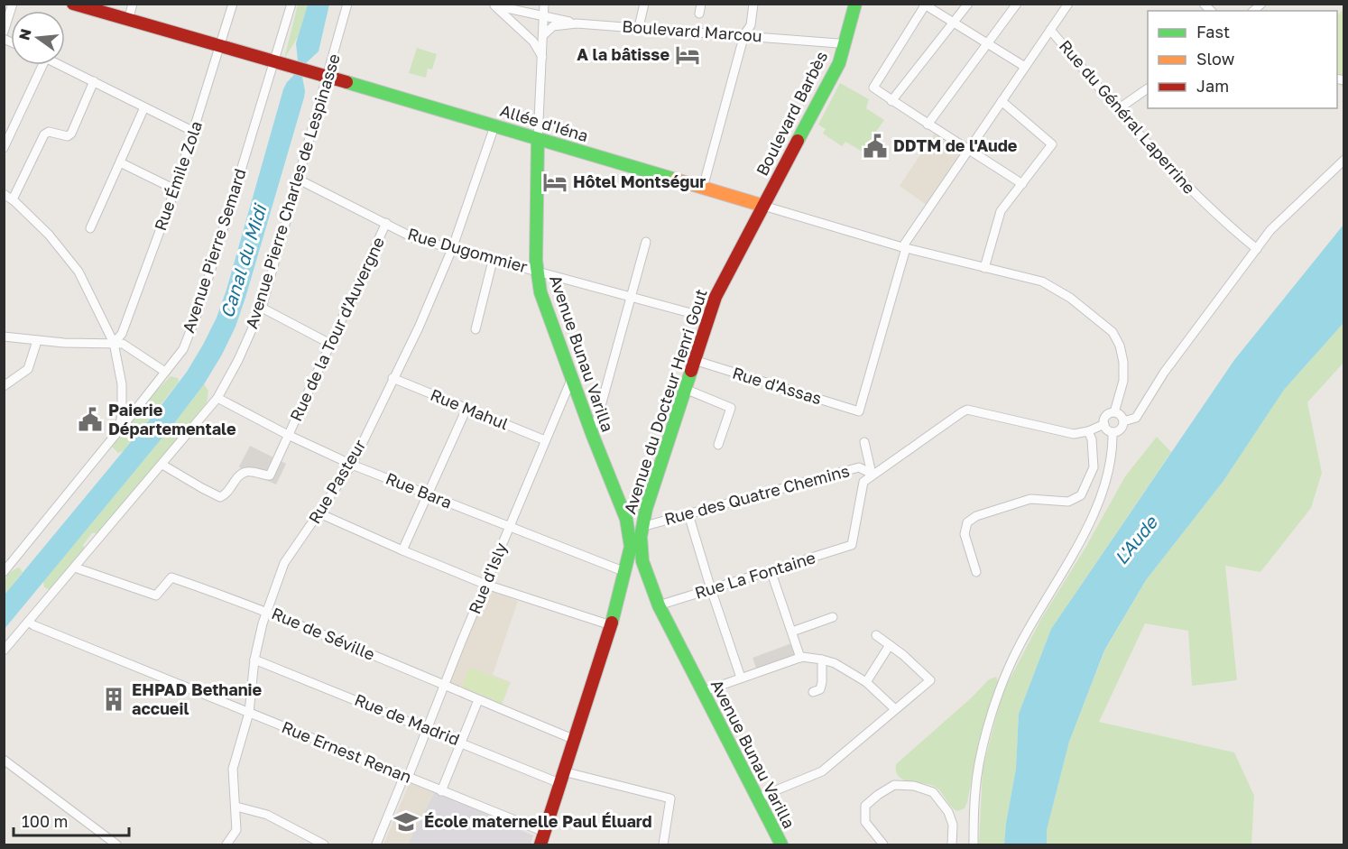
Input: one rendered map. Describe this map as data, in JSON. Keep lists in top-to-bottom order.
{
  "streets": {
    "main road": [
      "Boulevard Barbès",
      "Allée d'Iéna",
      "Avenue Bunau Varilla",
      "Avenue du Docteur Henri Gout"
    ],
    "street": [
      "Boulevard Marcou",
      "Rue du Général Laperrine",
      "Rue Émile Zola",
      "Avenue Pierre Charles de Lespinasse",
      "Avenue Pierre Semard",
      "Rue Dugommier",
      "Rue de la Tour d'Auvergne",
      "Rue d'Assas",
      "Rue Mahul",
      "Rue Pasteur",
      "Rue Bara",
      "Rue des Quatre Chemins",
      "Rue La Fontaine",
      "Rue d'Isly",
      "Rue de Séville",
      "Rue de Madrid",
      "Rue Ernest Renan"
    ]
  },
  "crossings": [
    ["Boulevard Marcou", "Boulevard Barbès"],
    ["Boulevard Barbès", "Allée d'Iéna"],
    ["Boulevard Barbès", "Avenue du Docteur Henri Gout"],
    ["Allée d'Iéna", "Rue Émile Zola"],
    ["Allée d'Iéna", "Avenue Pierre Charles de Lespinasse"],
    ["Allée d'Iéna", "Avenue Pierre Semard"],
    ["Allée d'Iéna", "Avenue Bunau Varilla"],
    ["Allée d'Iéna", "Rue d'Assas"],
    ["Allée d'Iéna", "Avenue du Docteur Henri Gout"],
    ["Allée d'Iéna", "Rue Pasteur"],
    ["Avenue Pierre Charles de Lespinasse", "Rue Dugommier"],
    ["Avenue Pierre Charles de Lespinasse", "Rue de la Tour d'Auvergne"],
    ["Avenue Pierre Charles de Lespinasse", "Rue Bara"],
    ["Avenue Pierre Charles de Lespinasse", "Rue de Séville"],
    ["Avenue Pierre Charles de Lespinasse", "Rue Ernest Renan"],
    ["Rue Dugommier", "Rue de la Tour d'Auvergne"],
    ["Rue Dugommier", "Avenue Bunau Varilla"],
    ["Rue Dugommier", "Avenue du Docteur Henri Gout"],
    ["Rue Dugommier", "Rue Pasteur"],
    ["Rue de la Tour d'Auvergne", "Rue Bara"],
    ["Avenue Bunau Varilla", "Avenue du Docteur Henri Gout"],
    ["Avenue Bunau Varilla", "Rue Bara"],
    ["Avenue Bunau Varilla", "Rue La Fontaine"],
    ["Avenue Bunau Varilla", "Rue d'Isly"],
    ["Rue d'Assas", "Avenue du Docteur Henri Gout"],
    ["Avenue du Docteur Henri Gout", "Rue des Quatre Chemins"],
    ["Rue Mahul", "Rue Pasteur"],
    ["Rue Mahul", "Rue d'Isly"],
    ["Rue Pasteur", "Rue Bara"],
    ["Rue Pasteur", "Rue de Séville"],
    ["Rue Pasteur", "Rue de Madrid"],
    ["Rue Pasteur", "Rue Ernest Renan"],
    ["Rue Bara", "Rue d'Isly"],
    ["Rue des Quatre Chemins", "Rue La Fontaine"],
    ["Rue d'Isly", "Rue de Séville"],
    ["Rue d'Isly", "Rue de Madrid"],
    ["Rue d'Isly", "Rue Ernest Renan"]
  ],
  "water": ["Canal du Midi", "L'Aude"],
  "places": {
    "hotel": ["A la bâtisse", "Hôtel Montségur"],
    "public building": ["DDTM de l'Aude", "Paierie Départementale"],
    "building": ["EHPAD Bethanie accueil"],
    "school or university": ["École maternelle Paul Éluard"]
  },
  "legend": ["Fast", "Slow", "Jam"],
  "scale_bar": "100 m",
  "north": "left"
}
